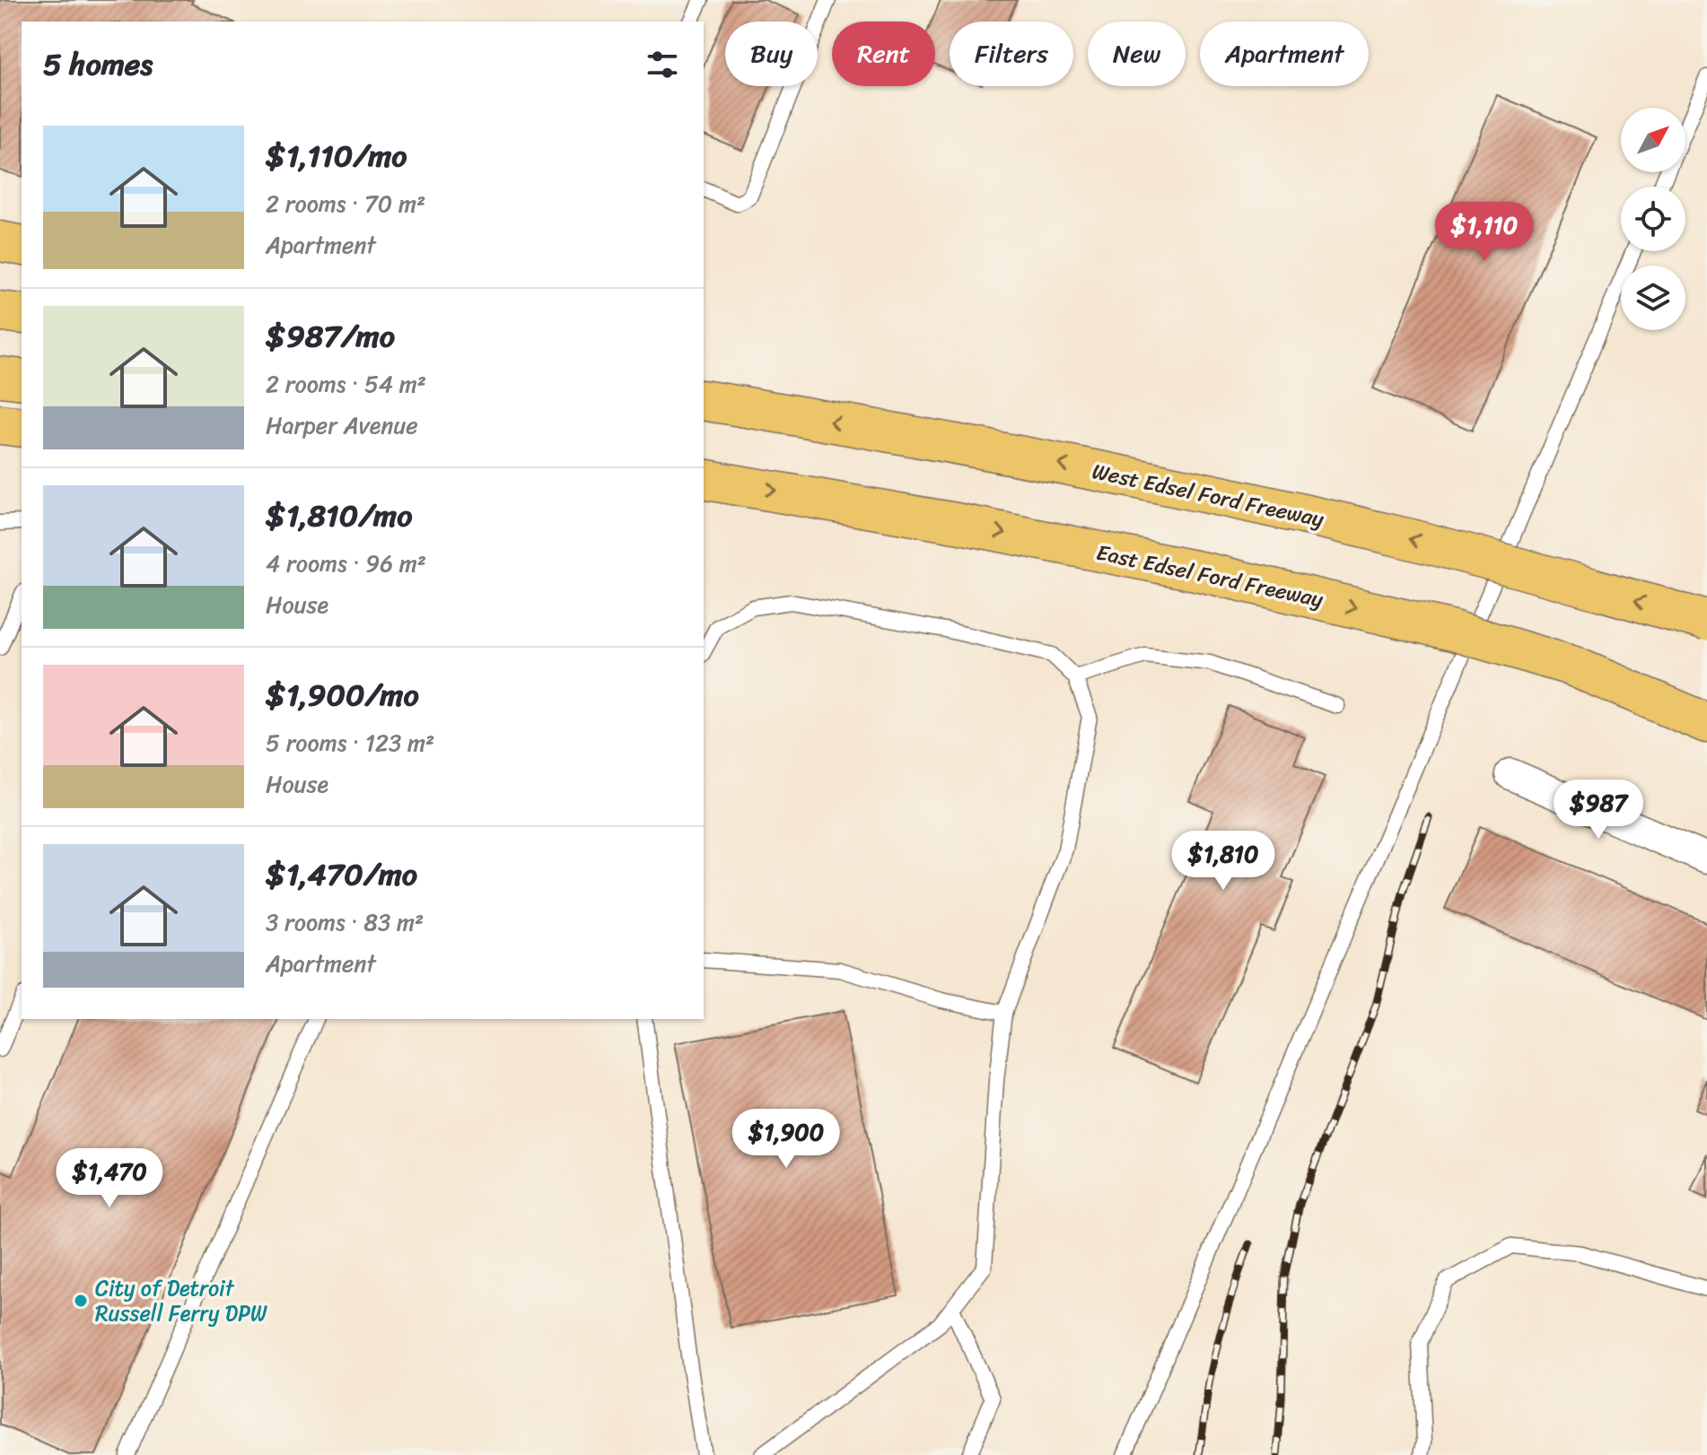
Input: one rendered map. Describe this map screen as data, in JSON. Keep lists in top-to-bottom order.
{
  "streets": {
    "highway": ["West Edsel Ford Freeway", "East Edsel Ford Freeway"]
  },
  "one_way": ["West Edsel Ford Freeway", "East Edsel Ford Freeway"],
  "places": ["City of Detroit Russell Ferry DPW"],
  "north": "top right",
  "page": {
    "chip": [
      "Buy",
      "Rent",
      "Filters",
      "New",
      "Apartment"
    ],
    "heading": "5 homes",
    "list": [
      {
        "name": "$1,110/mo",
        "note": "2 rooms · 70 m² · Apartment"
      },
      {
        "name": "$987/mo",
        "note": "2 rooms · 54 m² · Harper Avenue"
      },
      {
        "name": "$1,810/mo",
        "note": "4 rooms · 96 m² · House"
      },
      {
        "name": "$1,900/mo",
        "note": "5 rooms · 123 m² · House"
      },
      {
        "name": "$1,470/mo",
        "note": "3 rooms · 83 m² · Apartment"
      }
    ],
    "price": [
      "$1,110",
      "$987",
      "$1,810",
      "$1,900",
      "$1,470"
    ]
  }
}
